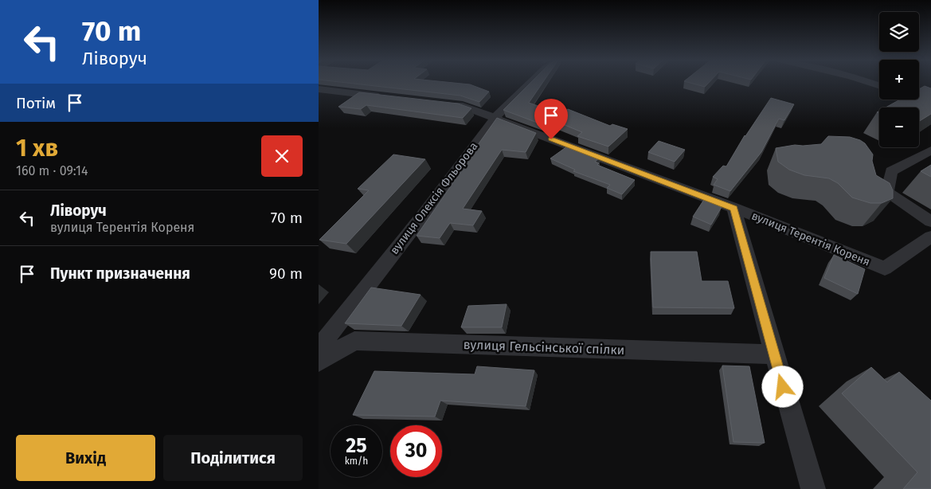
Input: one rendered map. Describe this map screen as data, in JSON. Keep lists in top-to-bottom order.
{
  "streets": {
    "street": ["вулиця Олексія Фльорова", "вулиця Терентія Кореня", "вулиця Гельсінської спілки"]
  },
  "crossings": [
    ["вулиця Олексія Фльорова", "вулиця Терентія Кореня"]
  ],
  "page": {
    "turn": ["70 m", "Ліворуч"],
    "map_buttons": ["+", "−"],
    "then": "Потім",
    "heading": ["1 хв", "160 m · 09:14"],
    "list": [
      {
        "name": "Ліворуч",
        "note": "вулиця Терентія Кореня",
        "value": "70 m"
      },
      {
        "name": "Пункт призначення",
        "value": "90 m"
      }
    ],
    "speed": "25 km/h",
    "limit": "30",
    "buttons": ["Вихід", "Поділитися"]
  }
}
